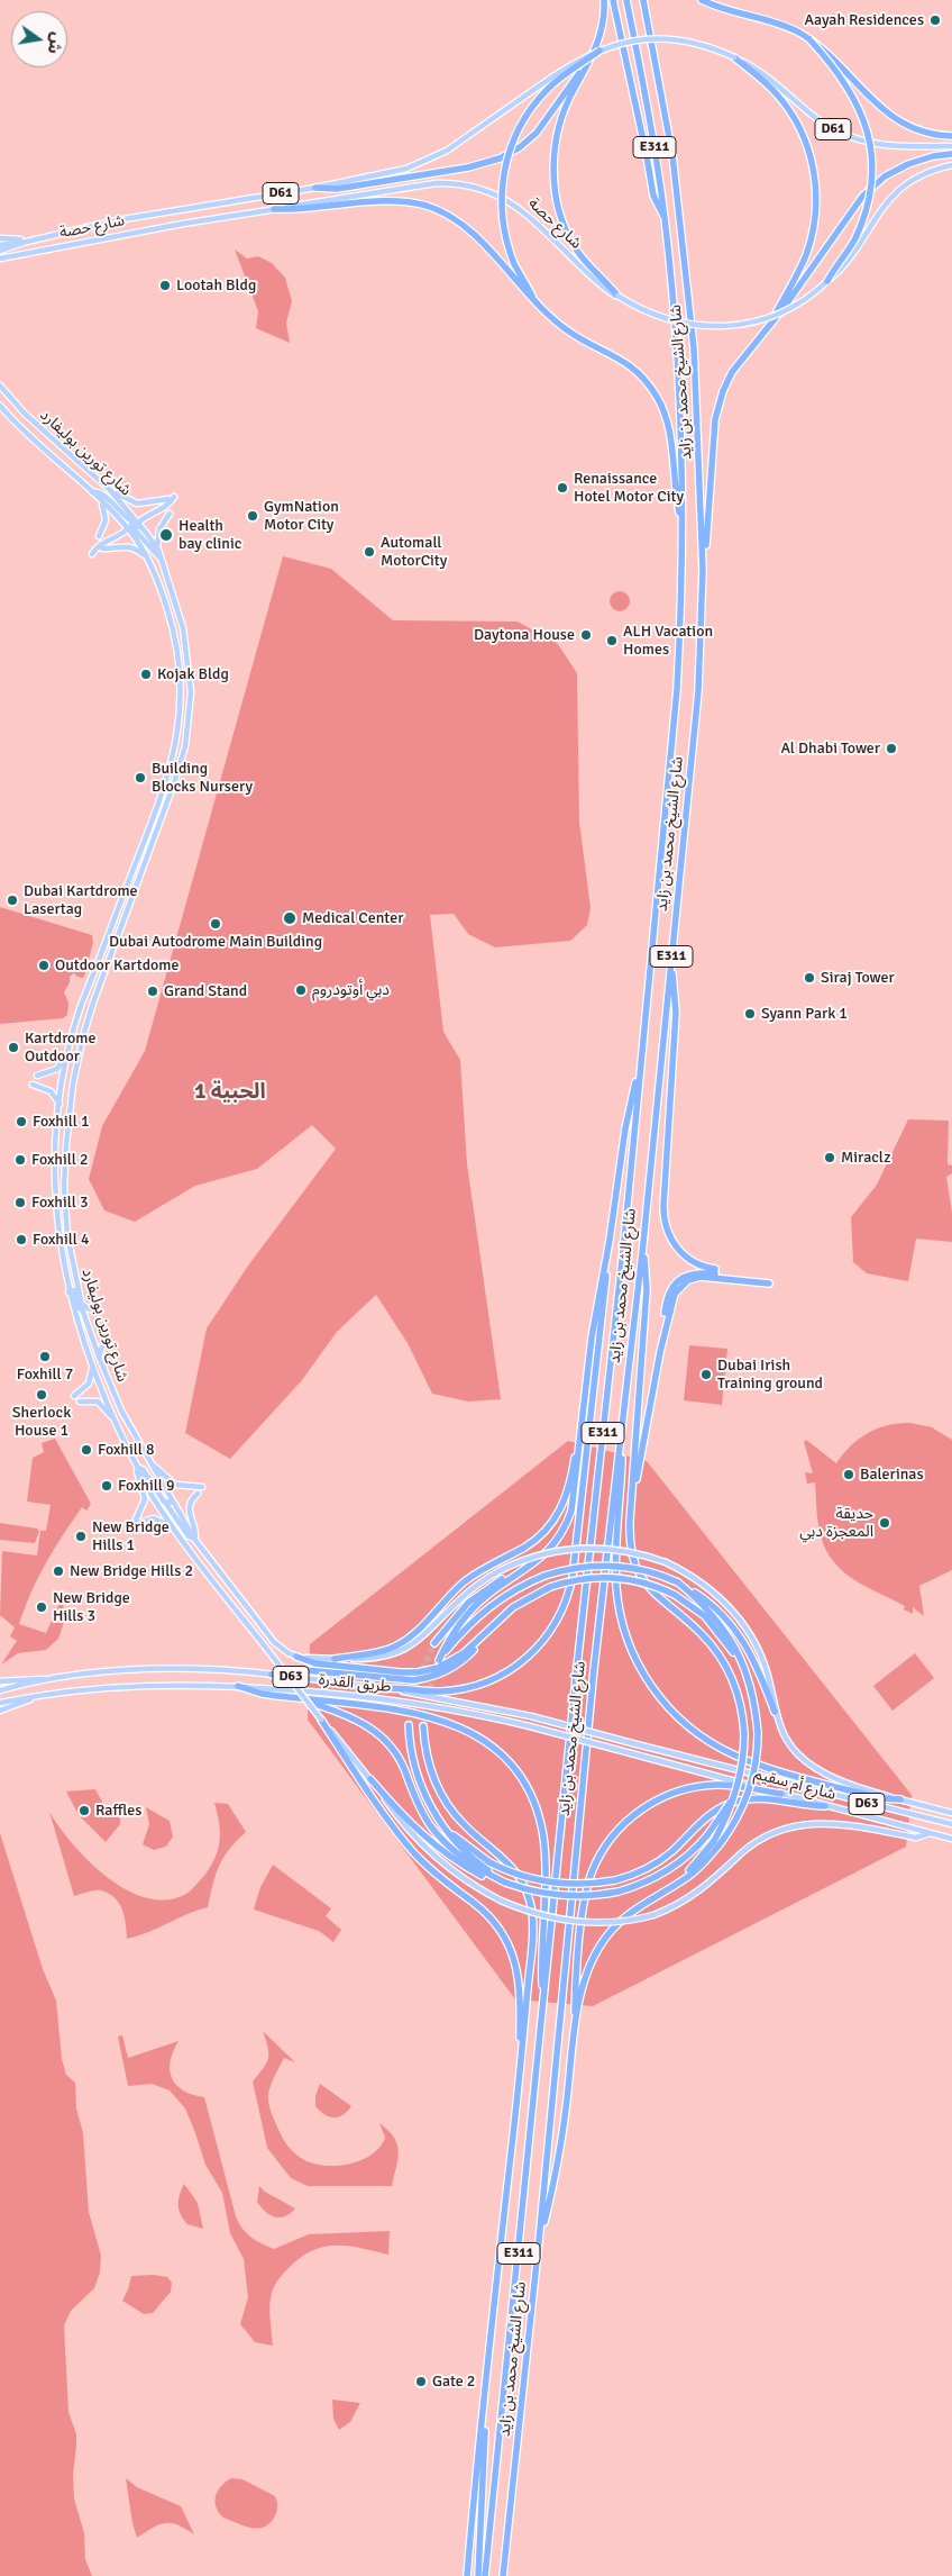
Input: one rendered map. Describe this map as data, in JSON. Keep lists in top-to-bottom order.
{
  "streets": {
    "highway": ["E311", "شارع الشيخ محمد بن زايد"],
    "main road": [
      "D61",
      "شارع حصة",
      "شارع تورين بوليفارد",
      "D63",
      "طريق القدرة",
      "شارع أم سقيم"
    ]
  },
  "crossings": [
    ["شارع تورين بوليفارد", "شارع أم سقيم"],
    ["طريق القدرة", "شارع أم سقيم"]
  ],
  "districts": ["الحبية 1"],
  "places": [
    "Aayah Residences",
    "Lootah Bldg",
    "Renaissance Hotel Motor City",
    "GymNation Motor City",
    "Health bay clinic",
    "Automall MotorCity",
    "Daytona House",
    "ALH Vacation Homes",
    "Kojak Bldg",
    "Al Dhabi Tower",
    "Building Blocks Nursery",
    "Dubai Kartdrome Lasertag",
    "Medical Center",
    "Dubai Autodrome Main Building",
    "Outdoor Kartdome",
    "Siraj Tower",
    "دبي أوتودروم",
    "Grand Stand",
    "Syann Park 1",
    "Kartdrome Outdoor",
    "Foxhill 1",
    "Miraclz",
    "Foxhill 2",
    "Foxhill 3",
    "Foxhill 4",
    "Foxhill 7",
    "Dubai Irish Training ground",
    "Sherlock House 1",
    "Foxhill 8",
    "Balerinas",
    "Foxhill 9",
    "حديقة المعجزة دبي",
    "New Bridge Hills 1",
    "New Bridge Hills 2",
    "New Bridge Hills 3",
    "Raffles",
    "Gate 2"
  ],
  "north": "right"
}
